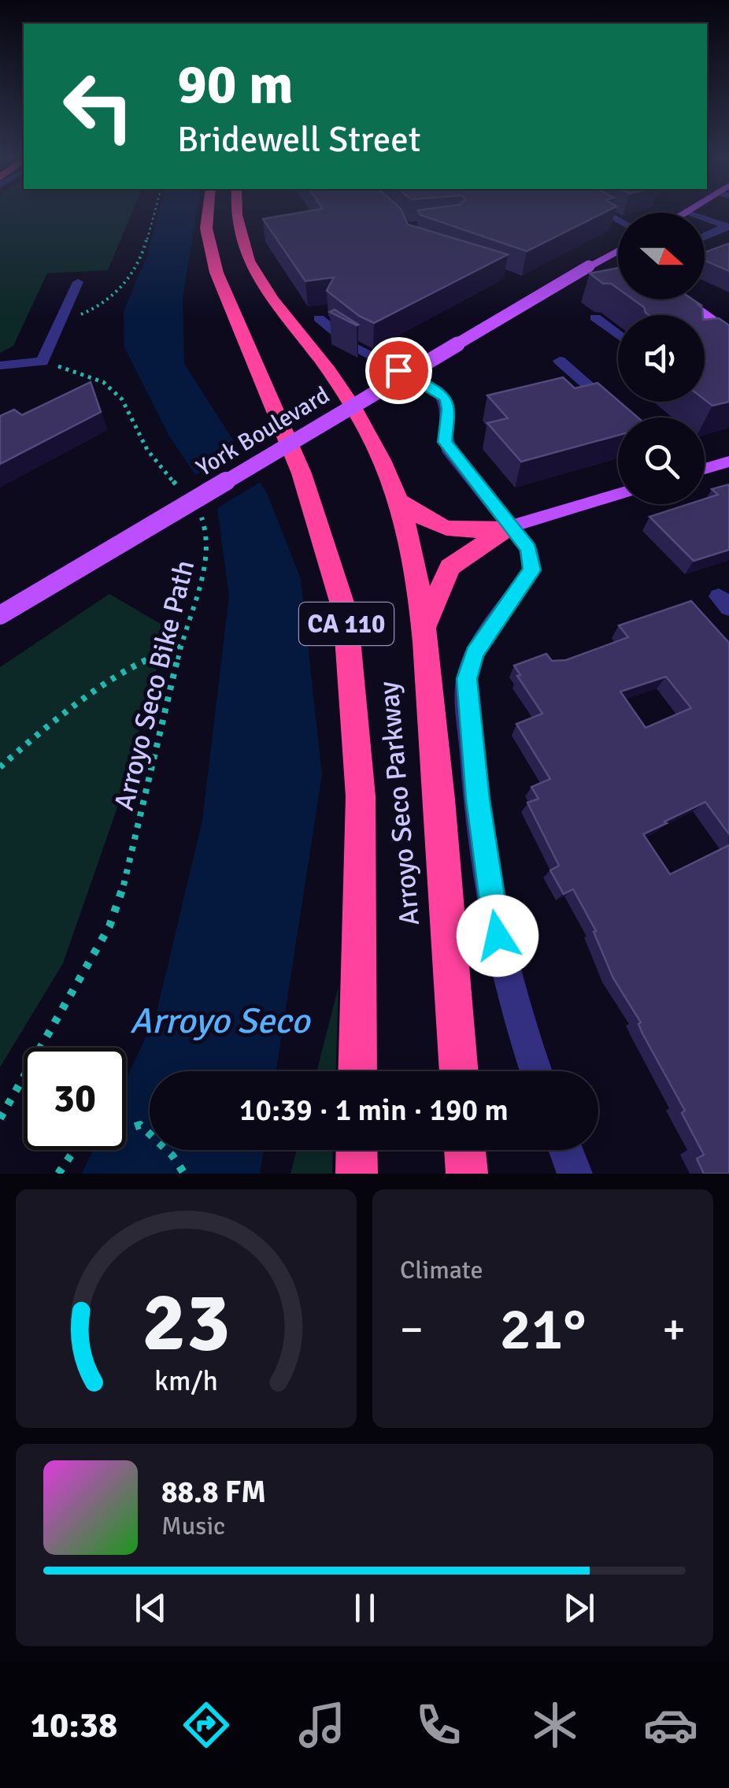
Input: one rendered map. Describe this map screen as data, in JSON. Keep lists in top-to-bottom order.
{
  "streets": {
    "highway": ["CA 110", "Arroyo Seco Parkway"],
    "main road": ["York Boulevard"],
    "path": ["Arroyo Seco Bike Path"]
  },
  "water": ["Arroyo Seco"],
  "north": "right",
  "page": {
    "turn": ["90 m", "Bridewell Street"],
    "limit": "30",
    "trip": "10:39 · 1 min · 190 m",
    "tile": "Climate",
    "heat": ["−", "21°", "+"],
    "song": ["88.8 FM", "Music"],
    "tabs": "10:38",
    "gauge": ["23", "km/h"]
  }
}
